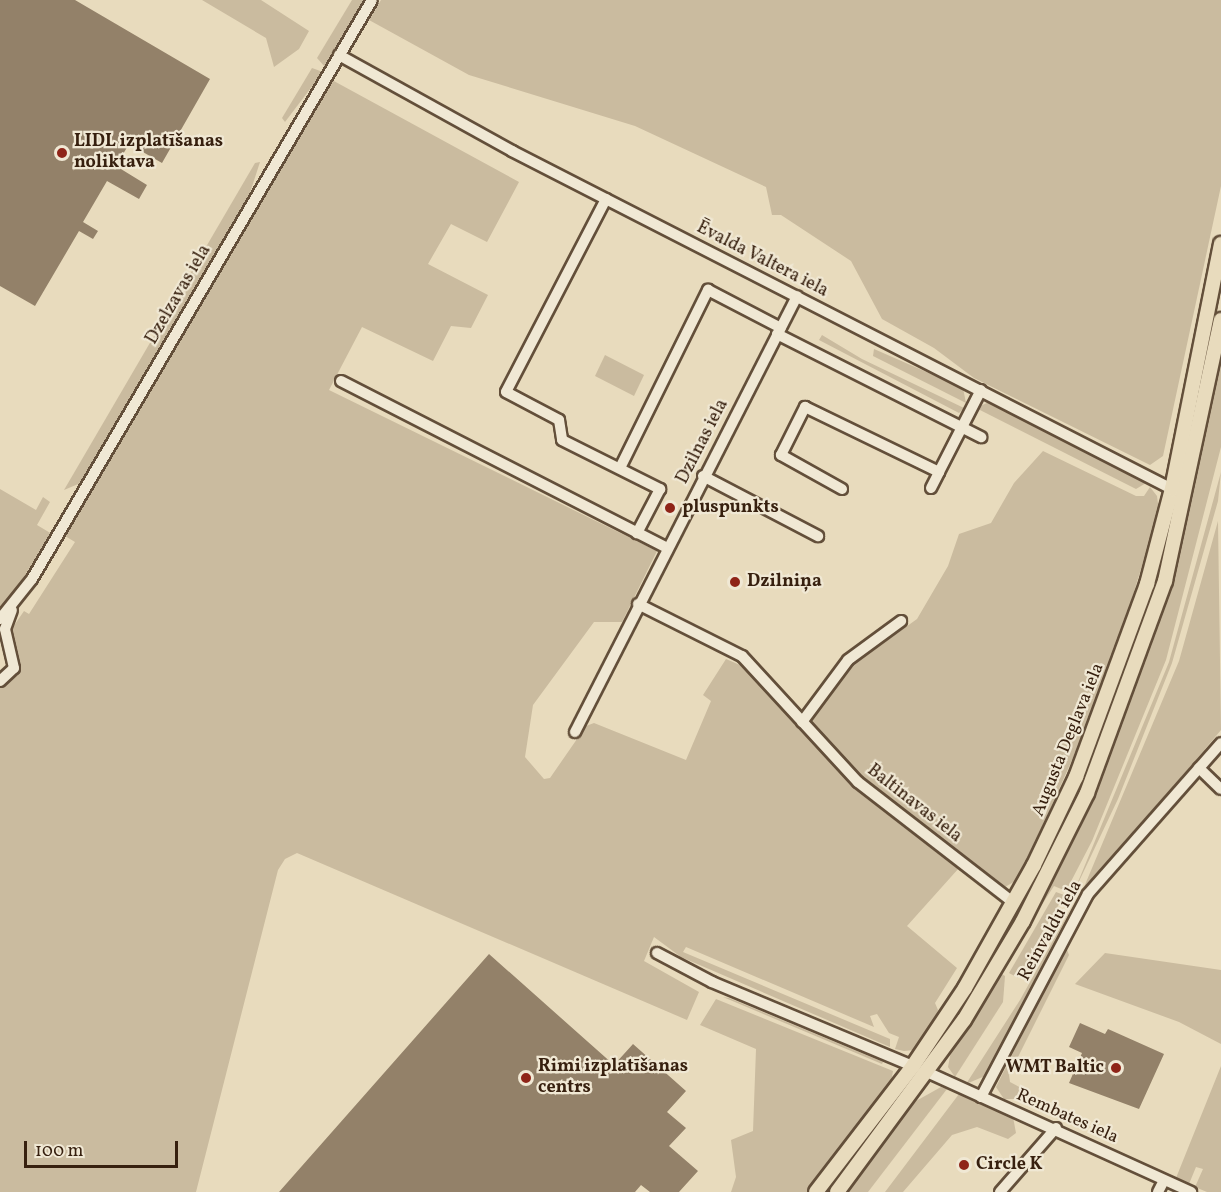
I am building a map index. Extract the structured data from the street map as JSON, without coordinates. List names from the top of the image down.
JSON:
{
  "streets": {
    "main road": ["Augusta Deglava iela"],
    "street": [
      "Ēvalda Valtera iela",
      "Dzelzavas iela",
      "Dzilnas iela",
      "Baltinavas iela",
      "Reinvaldu iela",
      "Rembates iela"
    ]
  },
  "crossings": [
    ["Ēvalda Valtera iela", "Dzelzavas iela"],
    ["Ēvalda Valtera iela", "Dzilnas iela"],
    ["Ēvalda Valtera iela", "Augusta Deglava iela"],
    ["Dzilnas iela", "Baltinavas iela"],
    ["Augusta Deglava iela", "Baltinavas iela"],
    ["Augusta Deglava iela", "Rembates iela"],
    ["Reinvaldu iela", "Rembates iela"]
  ],
  "places": [
    "LIDL izplatīšanas noliktava",
    "pluspunkts",
    "Dzilniņa",
    "WMT Baltic",
    "Rimi izplatīšanas centrs",
    "Circle K"
  ],
  "scale_bar": "100 m"
}
